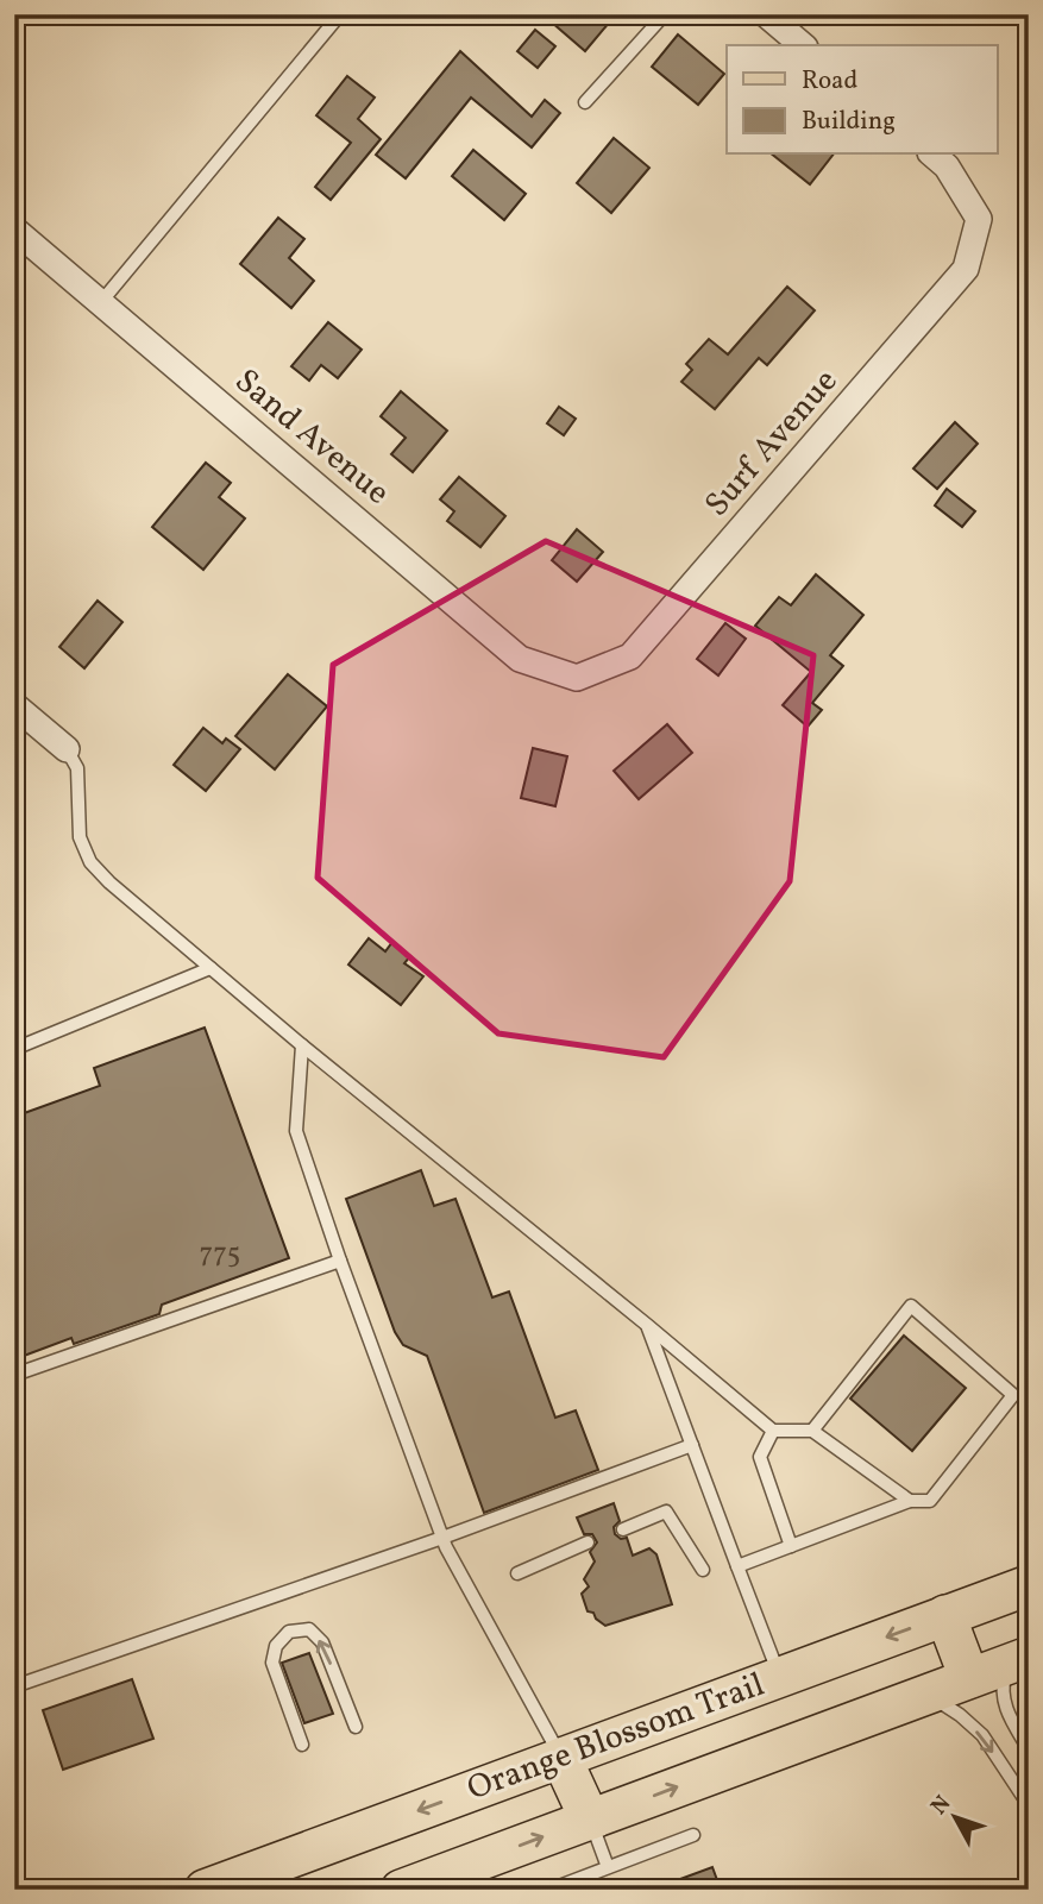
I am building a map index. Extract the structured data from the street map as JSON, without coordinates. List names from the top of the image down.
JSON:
{
  "streets": {
    "main road": ["Orange Blossom Trail"],
    "street": ["Sand Avenue", "Surf Avenue"]
  },
  "crossings": [
    ["Sand Avenue", "Surf Avenue"]
  ],
  "house_numbers": ["775"],
  "legend": ["Road", "Building"],
  "north": "top left"
}
